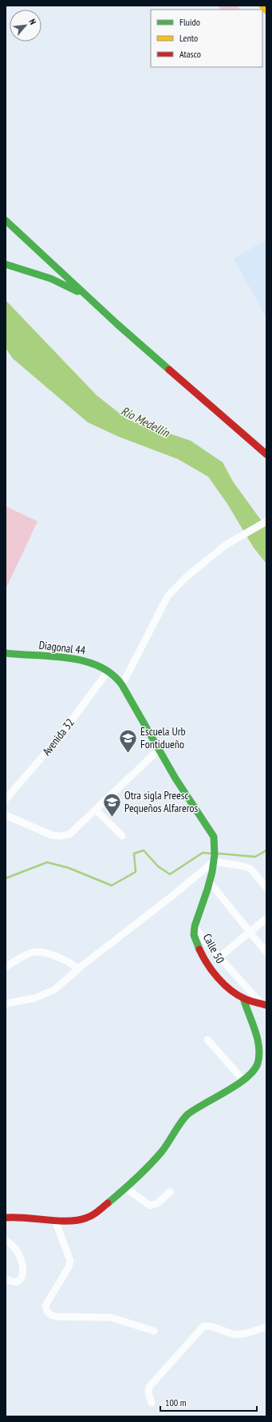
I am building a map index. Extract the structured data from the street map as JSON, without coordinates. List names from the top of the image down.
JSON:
{
  "streets": {
    "main road": ["Diagonal 44", "Calle 50"],
    "street": ["Avenida 32"]
  },
  "crossings": [
    ["Diagonal 44", "Avenida 32"],
    ["Diagonal 44", "Calle 50"]
  ],
  "water": ["Río Medellín"],
  "places": {
    "school or university": ["Escuela Urb Fontidueño", "Otra sigla Preesc Pequeños Alfareros"]
  },
  "legend": ["Fluido", "Lento", "Atasco"],
  "scale_bar": "100 m",
  "north": "top right"
}
